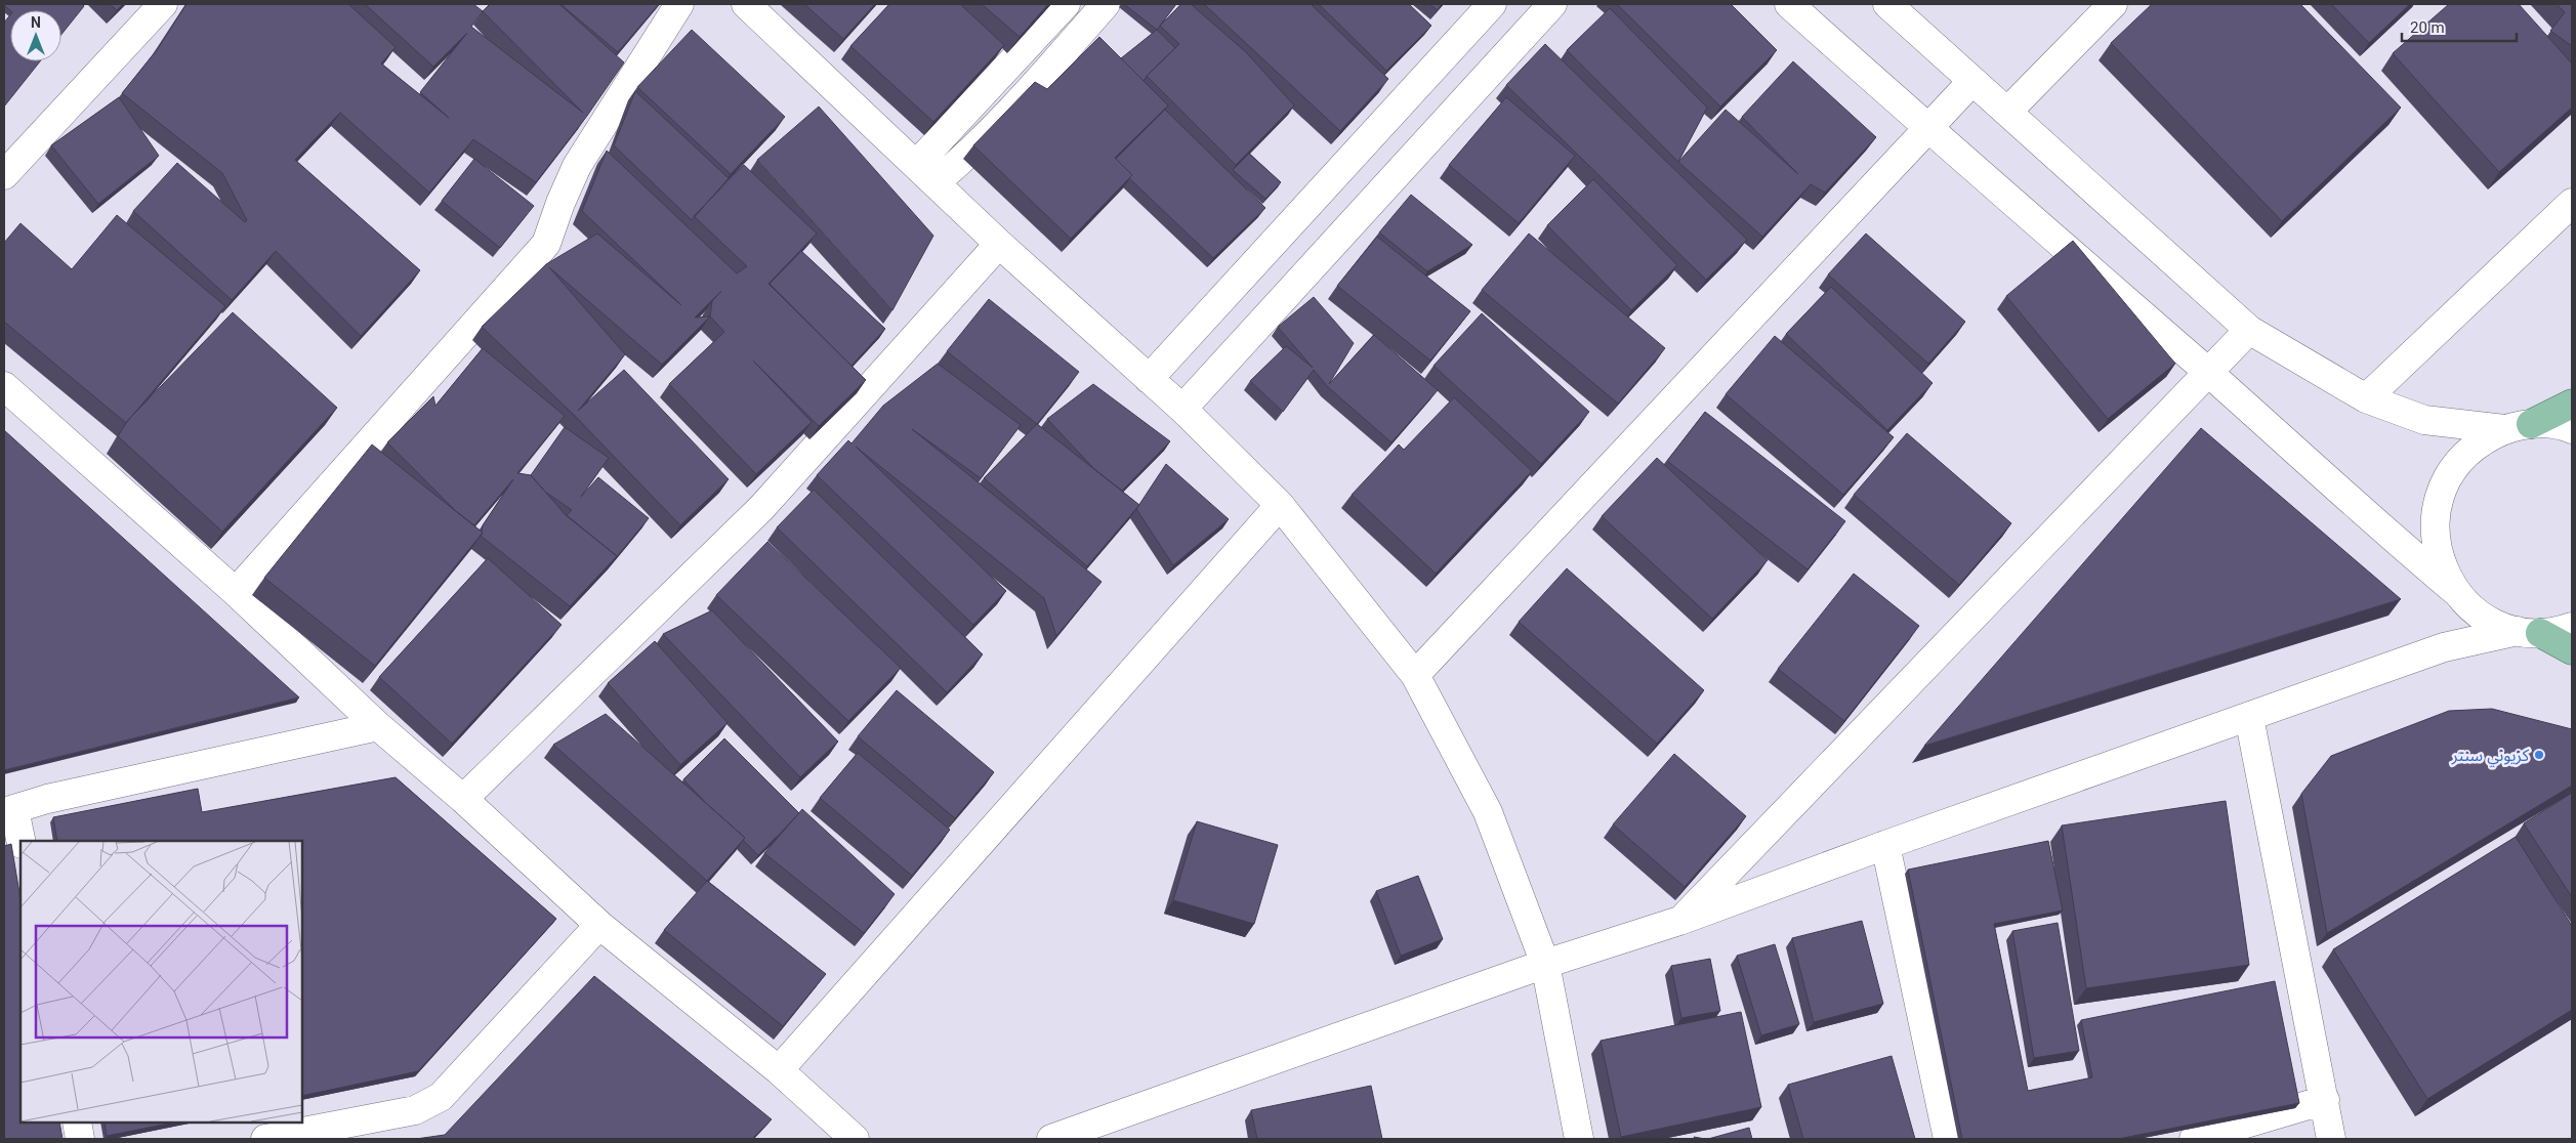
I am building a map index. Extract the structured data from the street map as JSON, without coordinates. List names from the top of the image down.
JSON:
{
  "places": ["كزيوني سنتر"],
  "scale_bar": "20 m",
  "north": "top"
}
